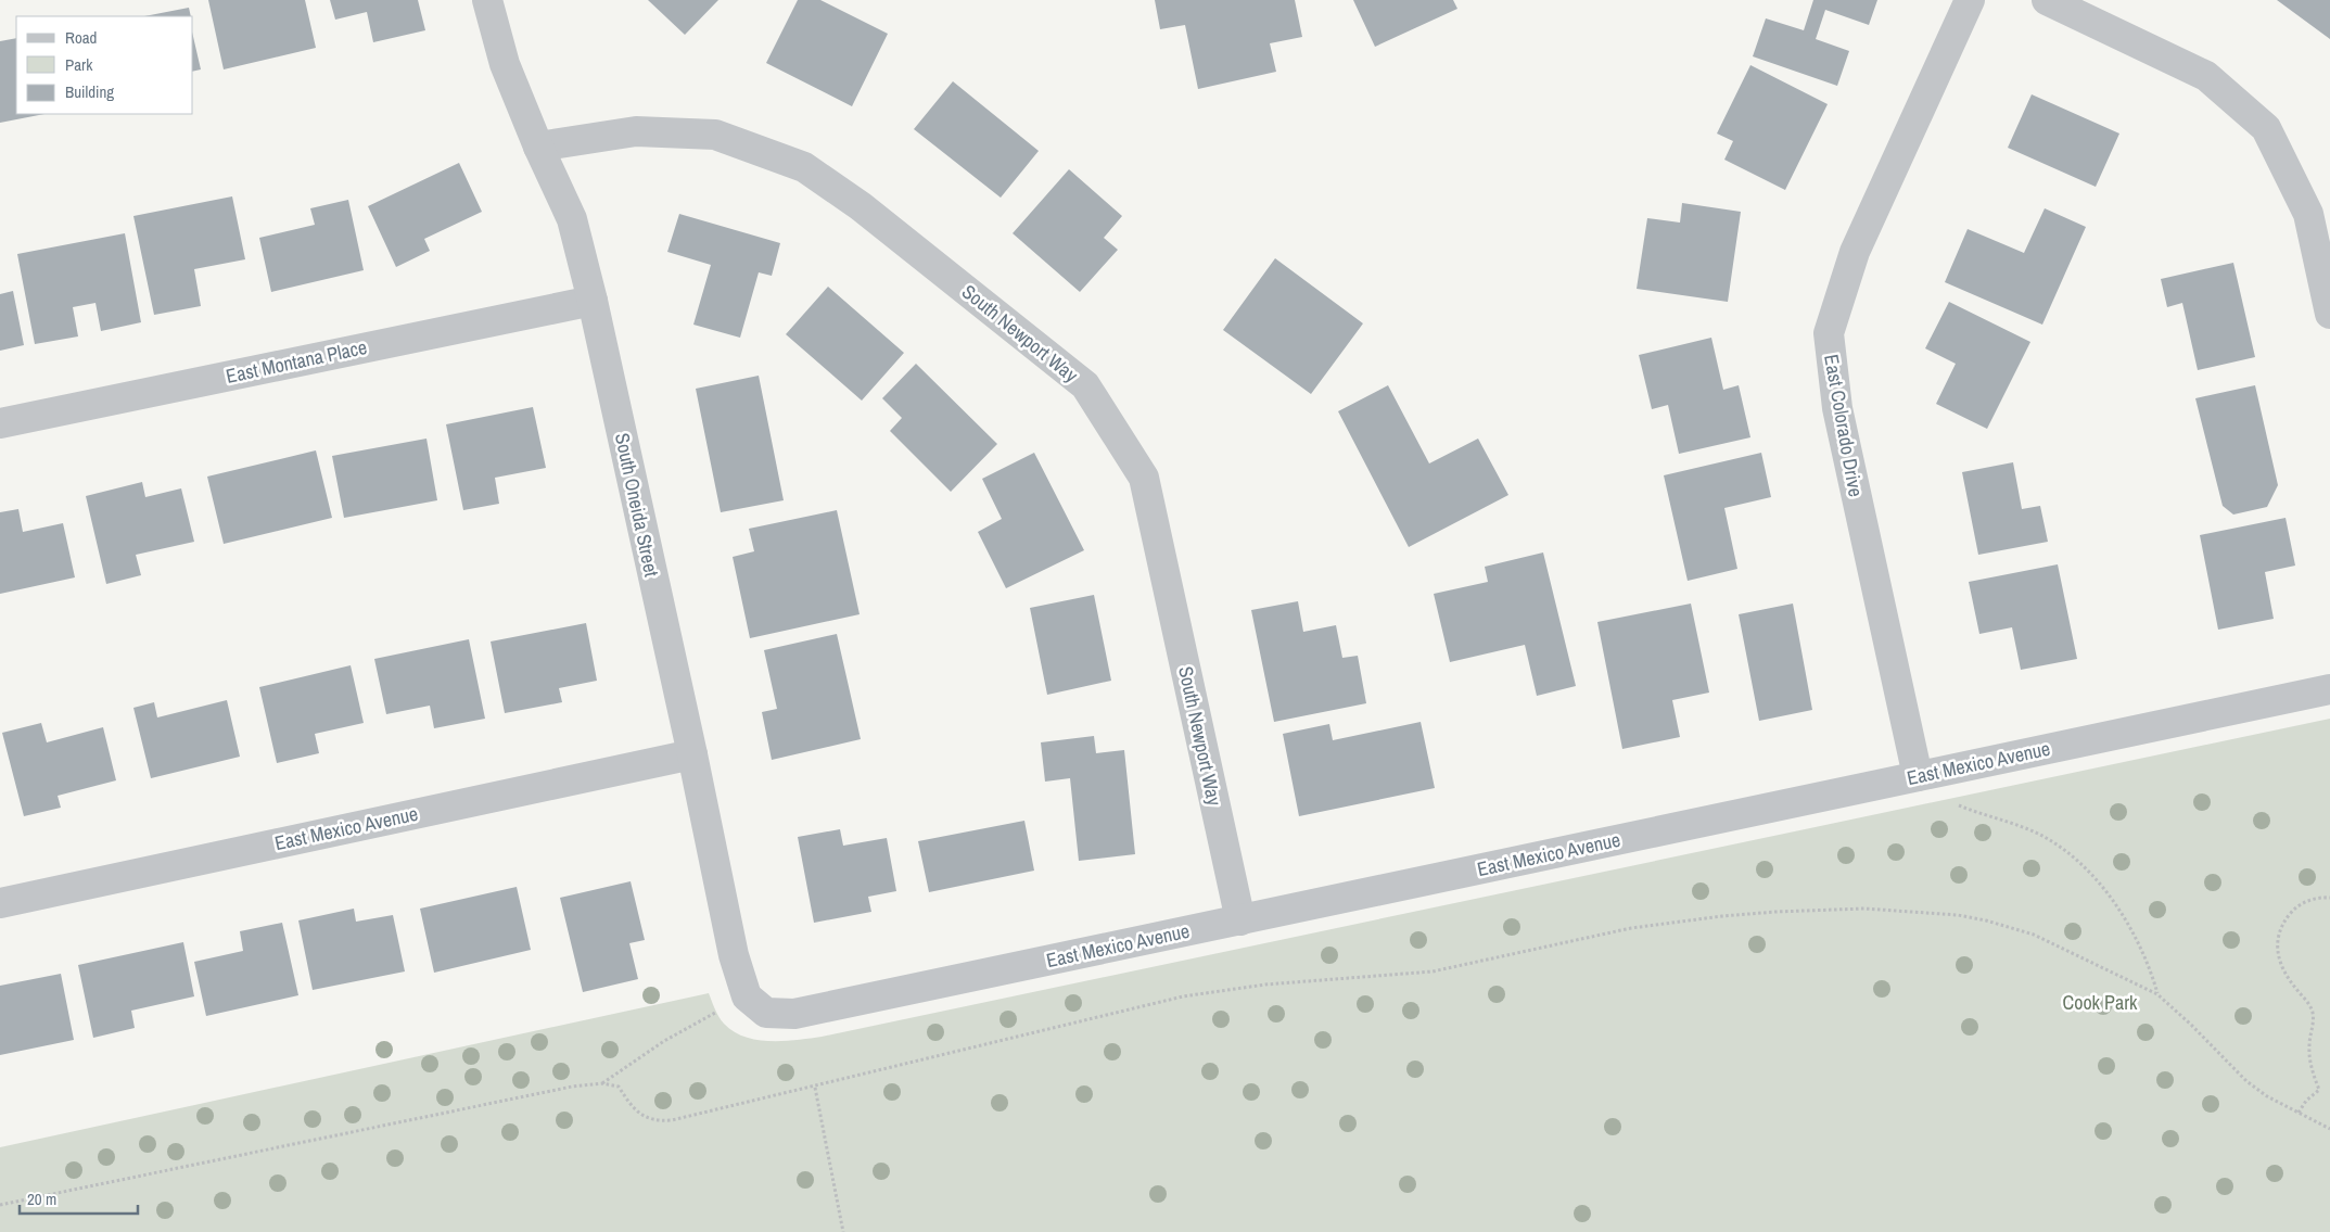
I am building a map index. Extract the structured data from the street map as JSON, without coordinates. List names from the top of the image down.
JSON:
{
  "streets": {
    "street": [
      "South Newport Way",
      "East Montana Place",
      "East Colorado Drive",
      "South Oneida Street",
      "East Mexico Avenue"
    ]
  },
  "crossings": [
    ["South Newport Way", "South Oneida Street"],
    ["South Newport Way", "East Mexico Avenue"],
    ["East Montana Place", "South Oneida Street"],
    ["East Colorado Drive", "East Mexico Avenue"],
    ["South Oneida Street", "East Mexico Avenue"]
  ],
  "parks": ["Cook Park"],
  "legend": ["Road", "Park", "Building"],
  "scale_bar": "20 m"
}
